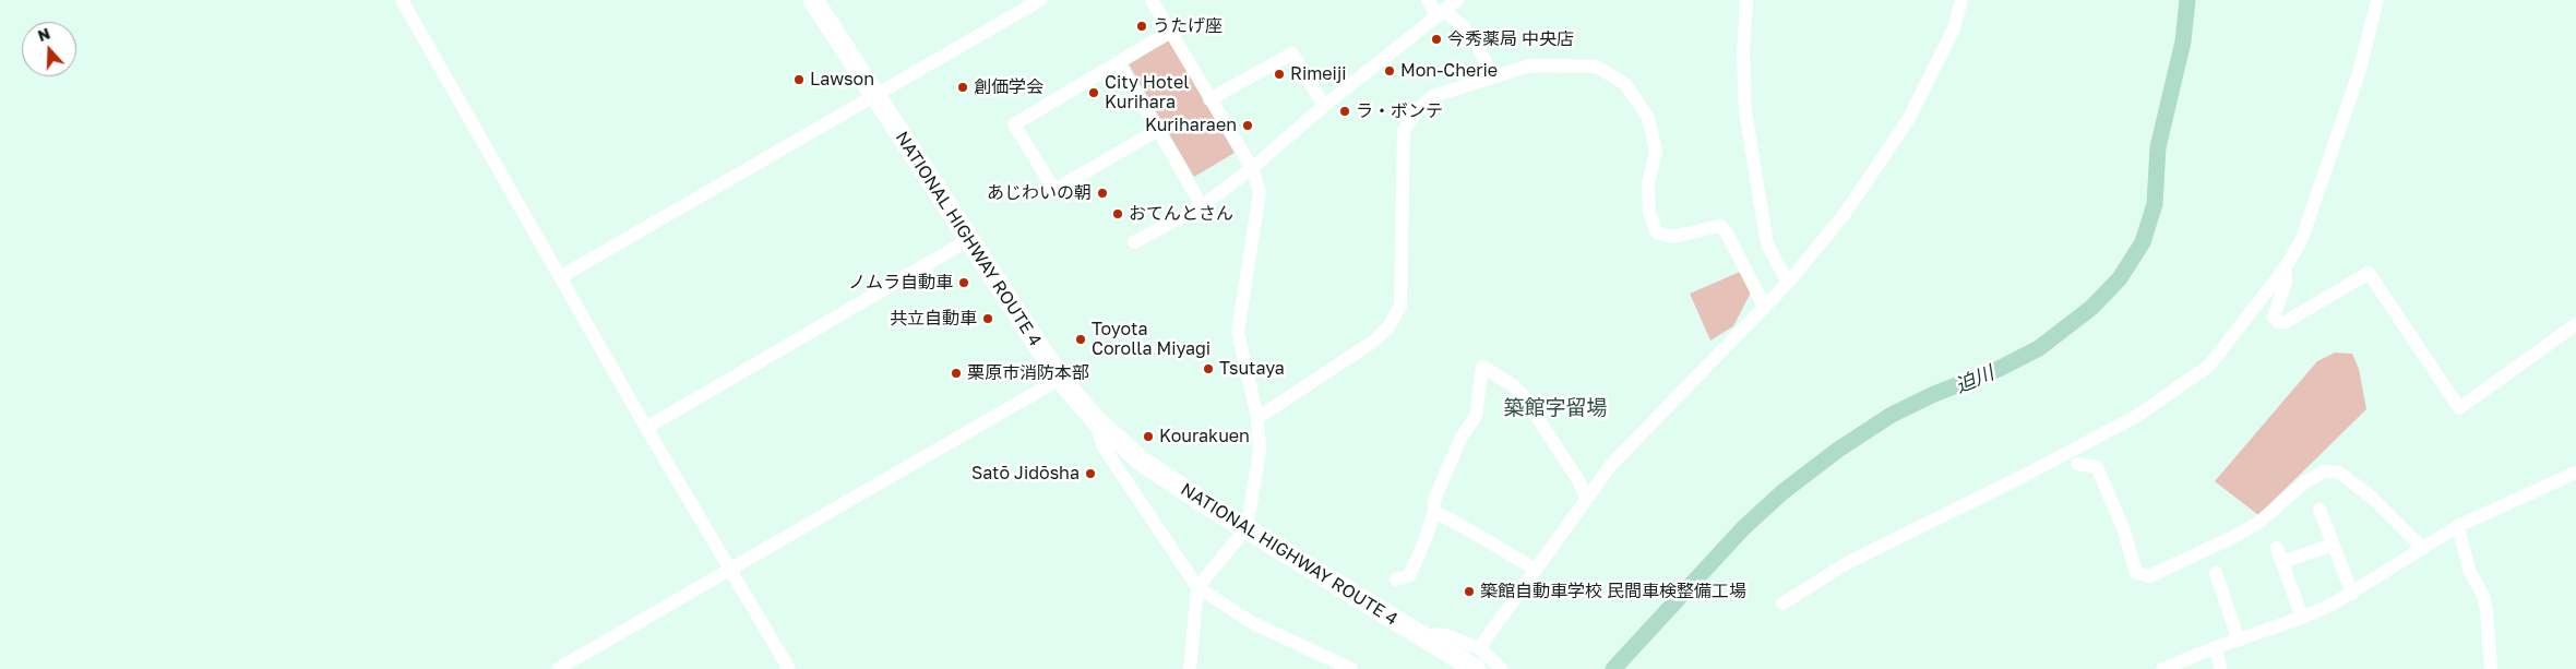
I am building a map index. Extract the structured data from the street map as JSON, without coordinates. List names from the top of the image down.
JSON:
{
  "streets": {
    "highway": ["NATIONAL HIGHWAY ROUTE 4"]
  },
  "districts": ["築館字留場"],
  "water": ["迫川"],
  "places": [
    "うたげ座",
    "今秀薬局 中央店",
    "Mon-Cherie",
    "Rimeiji",
    "Lawson",
    "創価学会",
    "City Hotel Kurihara",
    "ラ・ボンテ",
    "Kuriharaen",
    "あじわいの朝",
    "おてんとさん",
    "ノムラ自動車",
    "共立自動車",
    "Toyota Corolla Miyagi",
    "Tsutaya",
    "栗原市消防本部",
    "Kourakuen",
    "Satō Jidōsha",
    "築館自動車学校 民間車検整備工場"
  ],
  "north": "top"
}
